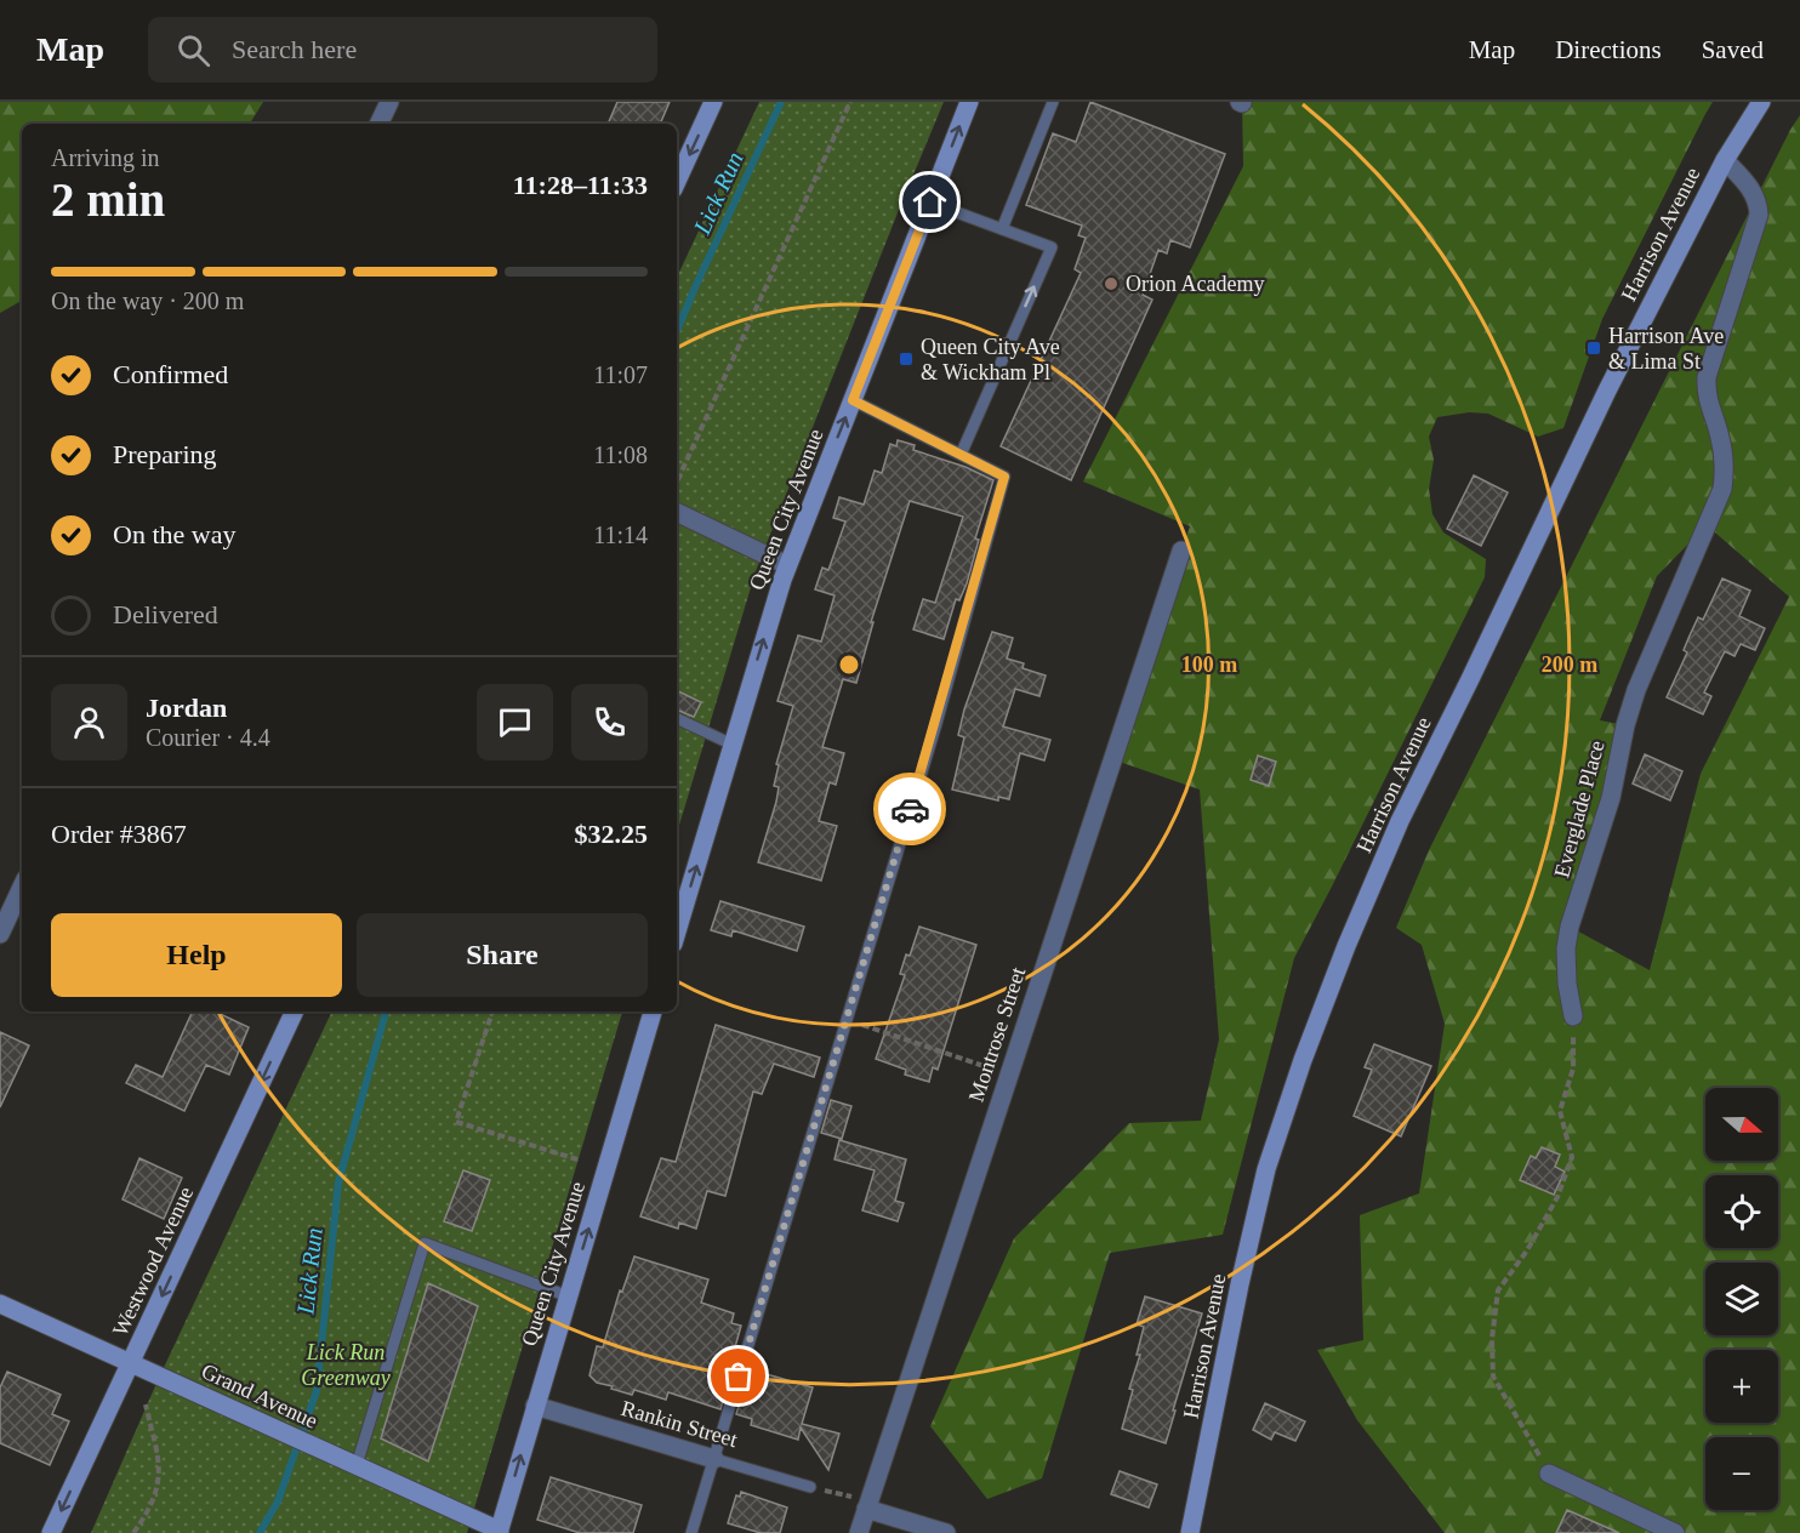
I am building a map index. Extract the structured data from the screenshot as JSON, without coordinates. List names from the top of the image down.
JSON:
{
  "streets": {
    "main road": [
      "Harrison Avenue",
      "Queen City Avenue",
      "Westwood Avenue",
      "Grand Avenue"
    ],
    "street": ["Everglade Place", "Montrose Street", "Rankin Street"]
  },
  "crossings": [
    ["Harrison Avenue", "Everglade Place"],
    ["Queen City Avenue", "Grand Avenue"],
    ["Queen City Avenue", "Rankin Street"],
    ["Westwood Avenue", "Grand Avenue"]
  ],
  "one_way": ["Queen City Avenue", "Westwood Avenue"],
  "water": ["Lick Run"],
  "parks": ["Lick Run Greenway"],
  "places": {
    "other": ["Orion Academy"],
    "transit": ["Harrison Ave & Lima St", "Queen City Ave & Wickham Pl"]
  },
  "north": "right",
  "page": {
    "header": "Map",
    "search": "Search here",
    "nav": ["Map", "Directions", "Saved"],
    "heading": ["2 min", "Arriving in", "11:28–11:33"],
    "panel": [
      "Jordan",
      "Courier · 4.4",
      "Order #3867",
      "$32.25"
    ],
    "bar": "On the way · 200 m",
    "list": [
      ["Confirmed", "11:07"],
      ["Preparing", "11:08"],
      ["On the way", "11:14"],
      "Delivered"
    ],
    "buttons": ["Help", "Share"],
    "map_buttons": ["+", "−"]
  },
  "rings": ["100 m", "200 m"]
}
